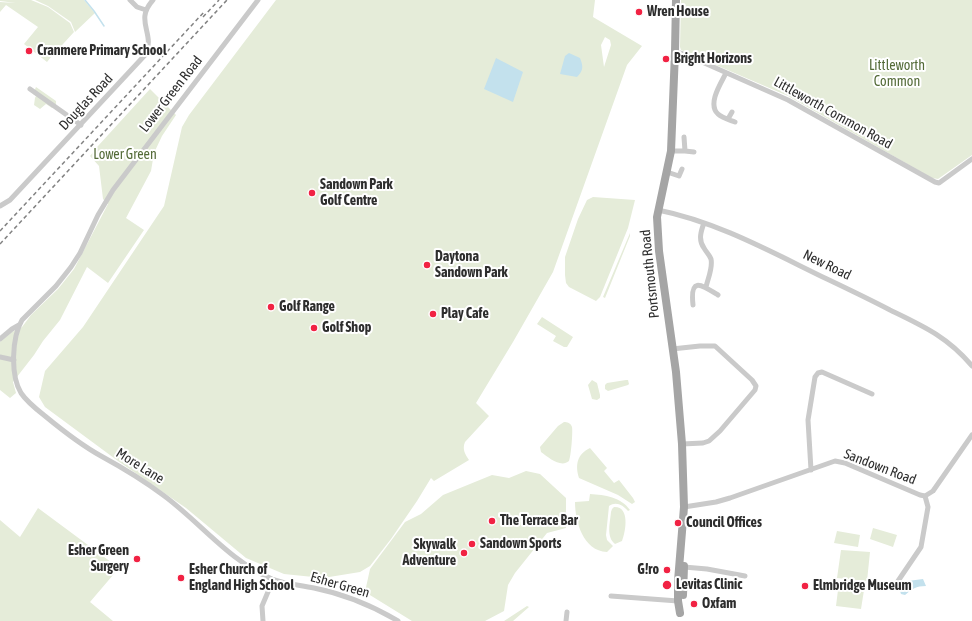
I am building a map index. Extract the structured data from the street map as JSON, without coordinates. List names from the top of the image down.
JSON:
{
  "streets": {
    "main road": ["Portsmouth Road"],
    "street": [
      "Lower Green Road",
      "Douglas Road",
      "Littleworth Common Road",
      "New Road",
      "More Lane",
      "Sandown Road",
      "Esher Green"
    ]
  },
  "crossings": [
    ["Lower Green Road", "More Lane"],
    ["Littleworth Common Road", "Portsmouth Road"],
    ["New Road", "Portsmouth Road"],
    ["Portsmouth Road", "Sandown Road"],
    ["More Lane", "Esher Green"]
  ],
  "parks": ["Littleworth Common", "Lower Green"],
  "places": [
    "Wren House",
    "Cranmere Primary School",
    "Bright Horizons",
    "Sandown Park Golf Centre",
    "Daytona Sandown Park",
    "Golf Range",
    "Play Cafe",
    "Golf Shop",
    "The Terrace Bar",
    "Council Offices",
    "Sandown Sports",
    "Skywalk Adventure",
    "Esher Green Surgery",
    "G!ro",
    "Esher Church of England High School",
    "Levitas Clinic",
    "Elmbridge Museum",
    "Oxfam"
  ]
}
